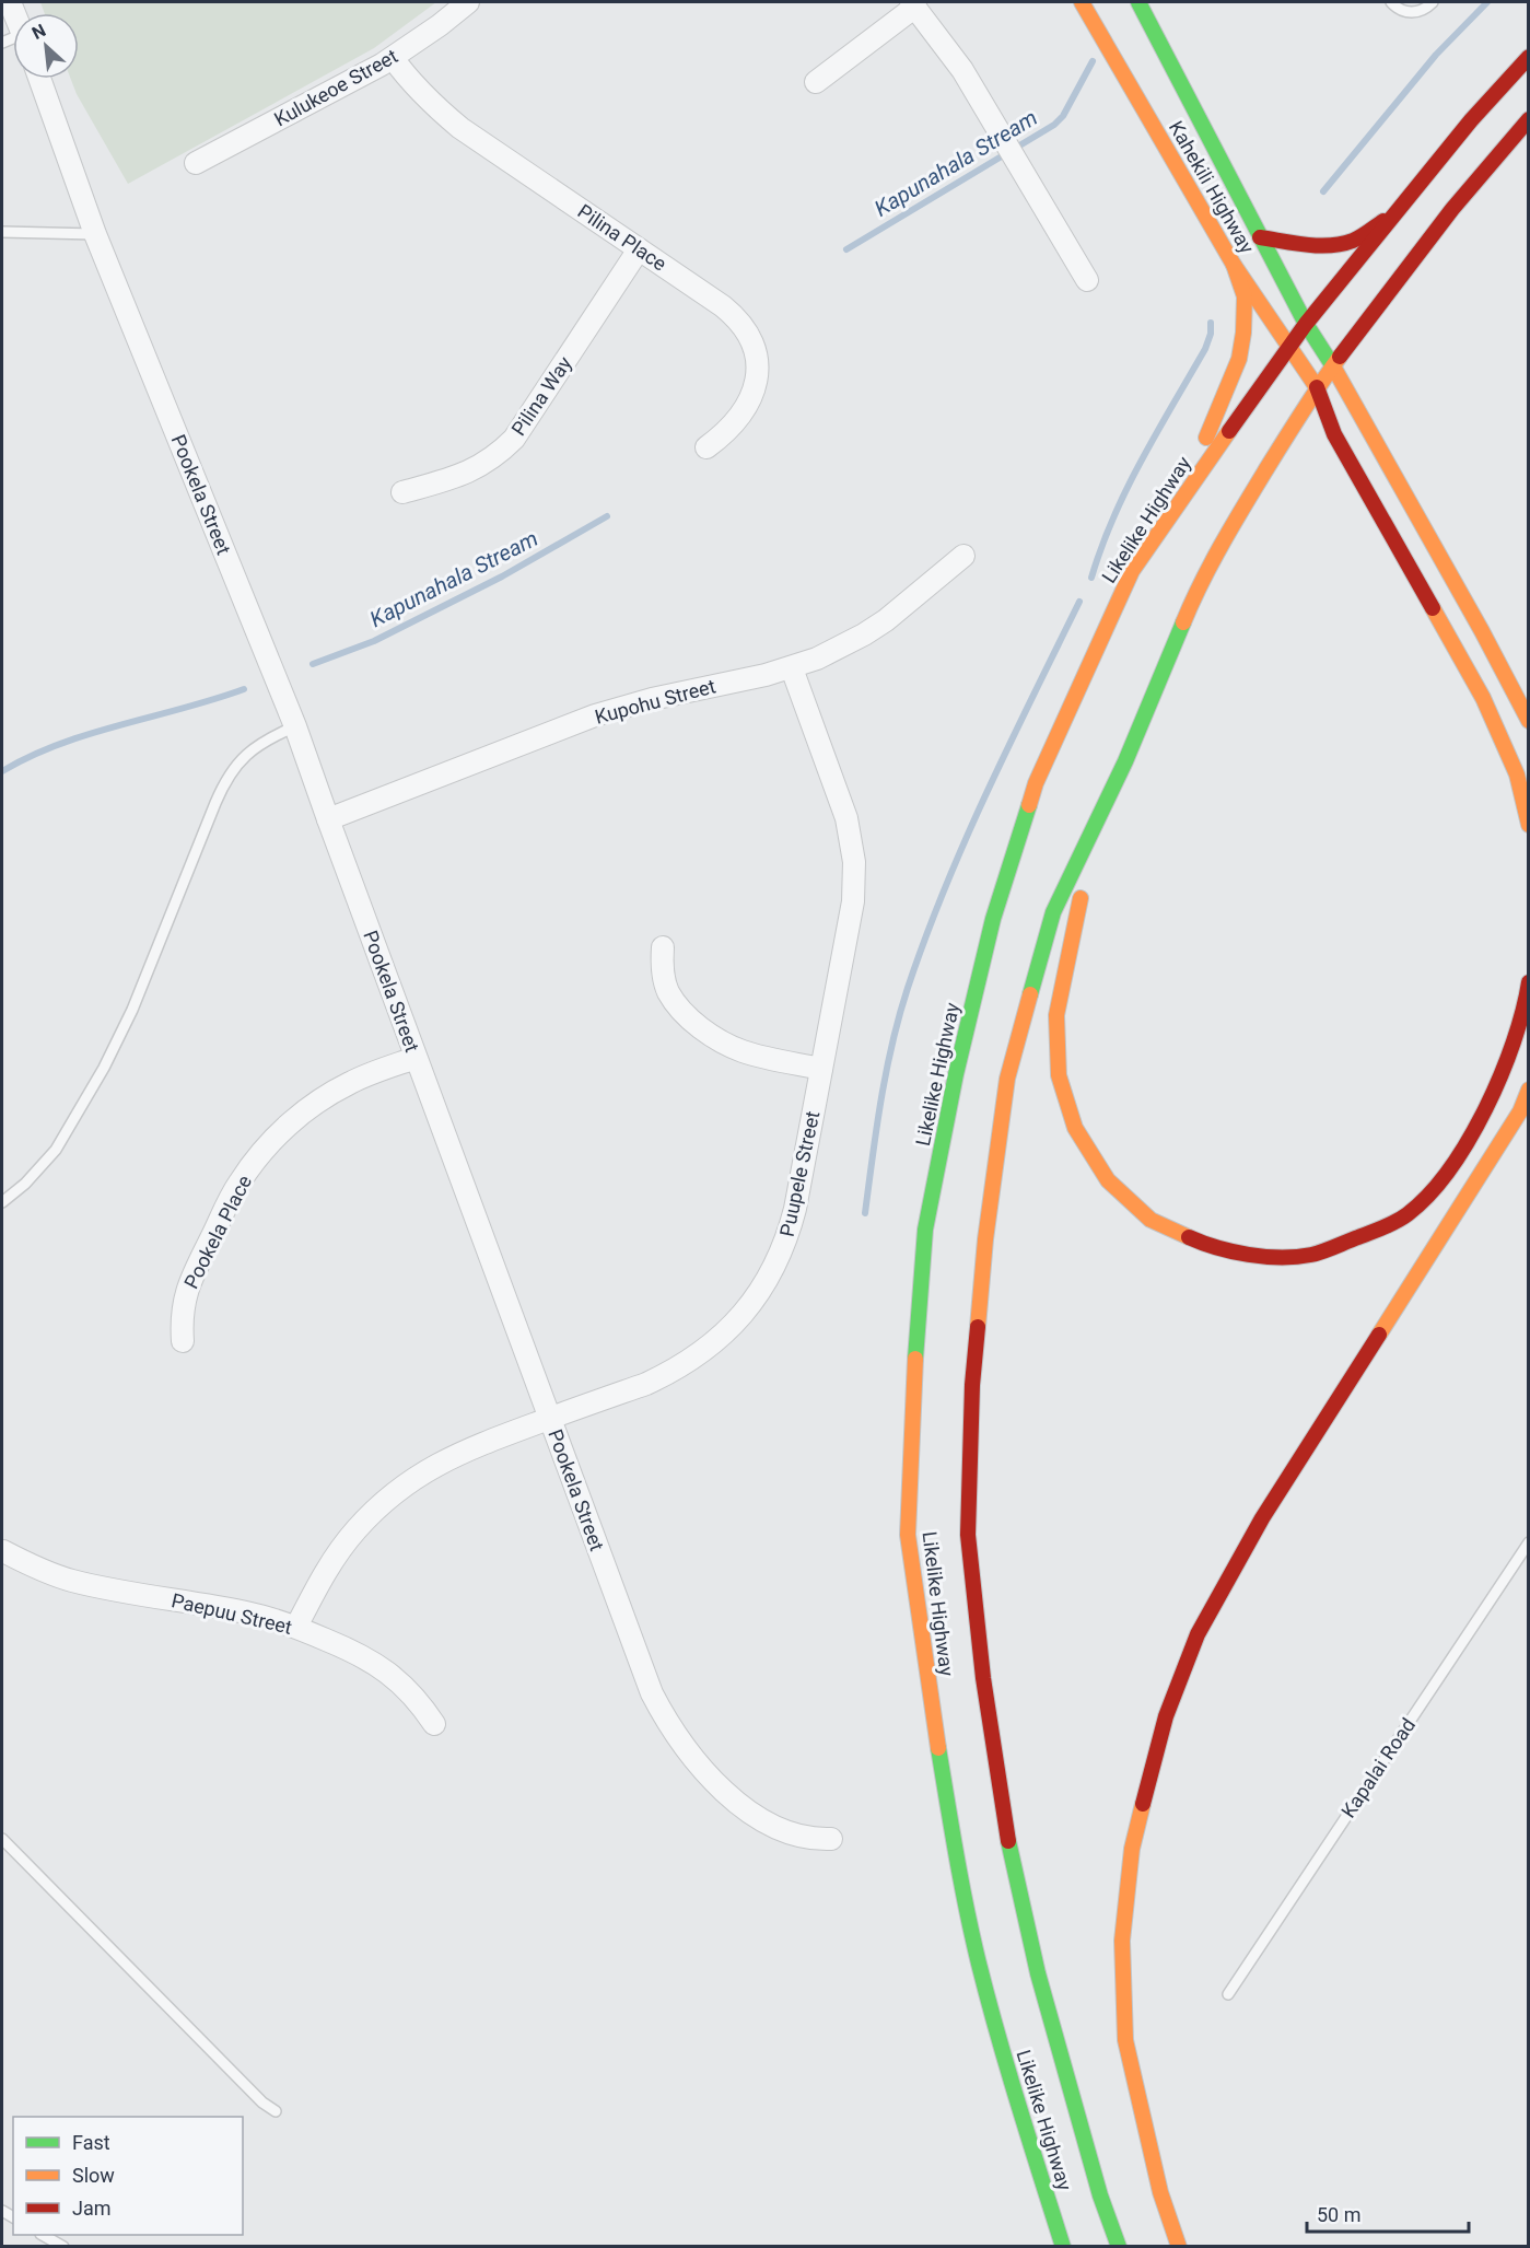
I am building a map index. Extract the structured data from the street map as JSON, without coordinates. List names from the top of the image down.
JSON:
{
  "streets": {
    "main road": ["Kahekili Highway", "Likelike Highway"],
    "street": [
      "Kulukeoe Street",
      "Pilina Place",
      "Pilina Way",
      "Pookela Street",
      "Kupohu Street",
      "Puupele Street",
      "Pookela Place",
      "Paepuu Street"
    ],
    "lane": ["Kapalai Road"]
  },
  "crossings": [
    ["Kulukeoe Street", "Pilina Place"],
    ["Kahekili Highway", "Likelike Highway"],
    ["Pilina Place", "Pilina Way"],
    ["Pookela Street", "Kupohu Street"],
    ["Pookela Street", "Puupele Street"],
    ["Pookela Street", "Pookela Place"],
    ["Kupohu Street", "Puupele Street"],
    ["Puupele Street", "Paepuu Street"]
  ],
  "water": ["Kapunahala Stream"],
  "legend": ["Fast", "Slow", "Jam"],
  "scale_bar": "50 m",
  "north": "top left"
}
